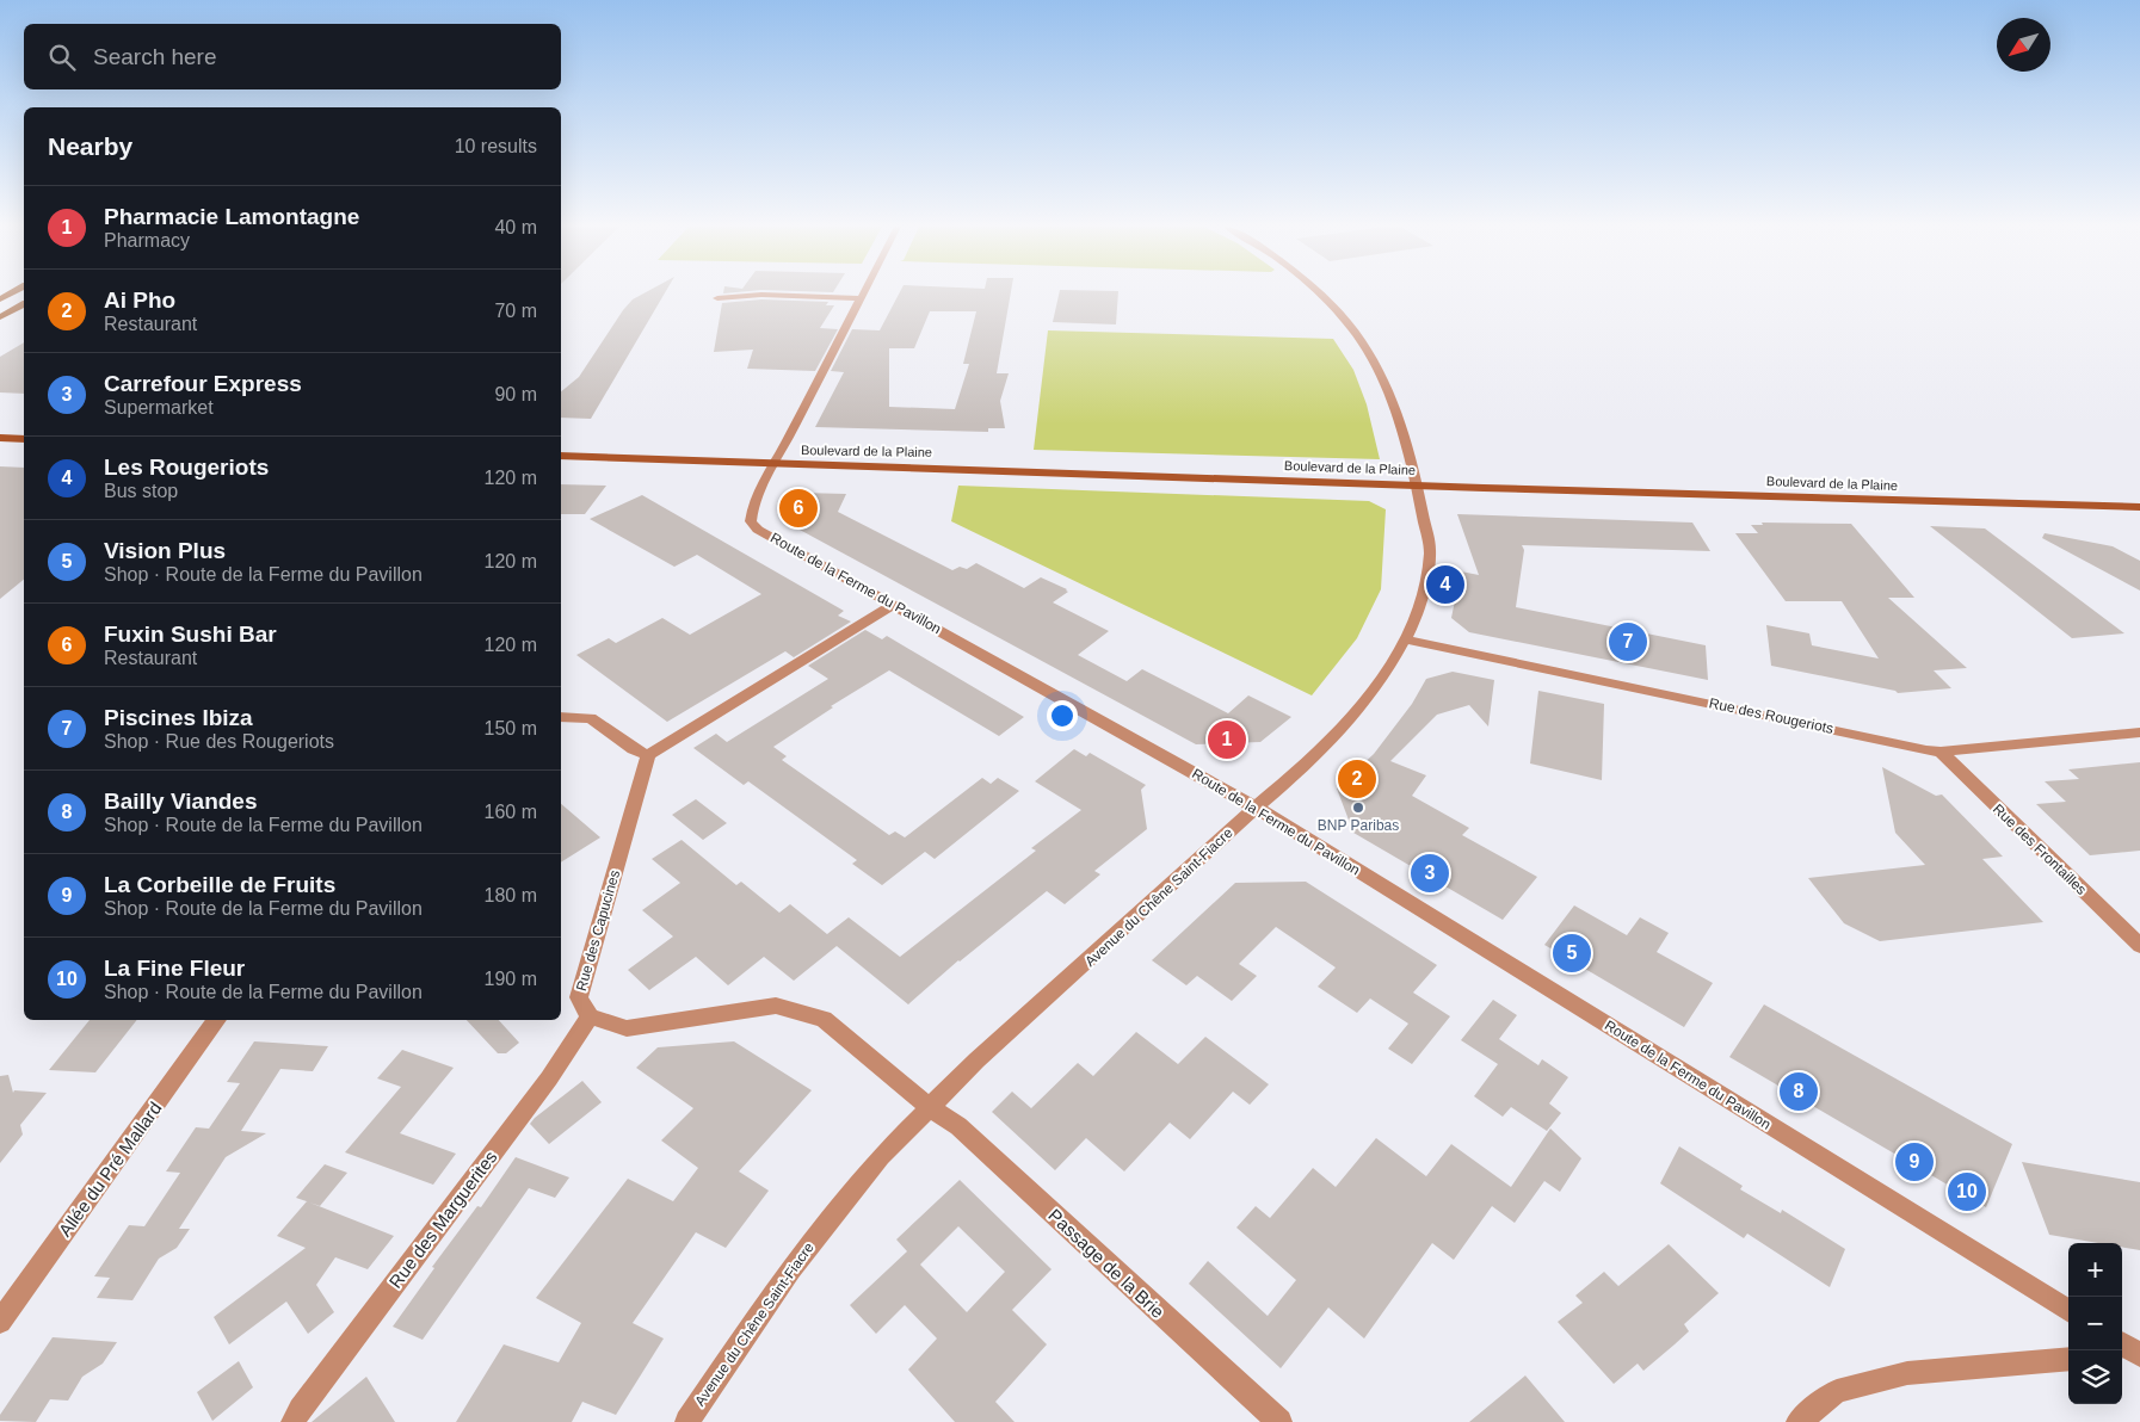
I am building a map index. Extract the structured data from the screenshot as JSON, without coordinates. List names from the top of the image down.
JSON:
{
  "streets": {
    "main road": ["Boulevard de la Plaine"],
    "street": [
      "Route de la Ferme du Pavillon",
      "Rue des Rougeriots",
      "Rue des Frontailles",
      "Avenue du Chêne Saint-Fiacre",
      "Rue des Capucines",
      "Allée du Pré Mallard",
      "Rue des Marguerites",
      "Passage de la Brie"
    ]
  },
  "crossings": [
    ["Boulevard de la Plaine", "Route de la Ferme du Pavillon"],
    ["Boulevard de la Plaine", "Avenue du Chêne Saint-Fiacre"],
    ["Route de la Ferme du Pavillon", "Avenue du Chêne Saint-Fiacre"],
    ["Rue des Rougeriots", "Rue des Frontailles"],
    ["Rue des Rougeriots", "Avenue du Chêne Saint-Fiacre"],
    ["Avenue du Chêne Saint-Fiacre", "Passage de la Brie"],
    ["Rue des Capucines", "Rue des Marguerites"]
  ],
  "places": ["BNP Paribas"],
  "north": "bottom left",
  "page": {
    "search": "Search here",
    "heading": ["Nearby", "10 results"],
    "list": [
      {
        "mark": "1",
        "name": "Pharmacie Lamontagne",
        "note": "Pharmacy",
        "value": "40 m"
      },
      {
        "mark": "2",
        "name": "Ai Pho",
        "note": "Restaurant",
        "value": "70 m"
      },
      {
        "mark": "3",
        "name": "Carrefour Express",
        "note": "Supermarket",
        "value": "90 m"
      },
      {
        "mark": "4",
        "name": "Les Rougeriots",
        "note": "Bus stop",
        "value": "120 m"
      },
      {
        "mark": "5",
        "name": "Vision Plus",
        "note": "Shop · Route de la Ferme du Pavillon",
        "value": "120 m"
      },
      {
        "mark": "6",
        "name": "Fuxin Sushi Bar",
        "note": "Restaurant",
        "value": "120 m"
      },
      {
        "mark": "7",
        "name": "Piscines Ibiza",
        "note": "Shop · Rue des Rougeriots",
        "value": "150 m"
      },
      {
        "mark": "8",
        "name": "Bailly Viandes",
        "note": "Shop · Route de la Ferme du Pavillon",
        "value": "160 m"
      },
      {
        "mark": "9",
        "name": "La Corbeille de Fruits",
        "note": "Shop · Route de la Ferme du Pavillon",
        "value": "180 m"
      },
      {
        "mark": "10",
        "name": "La Fine Fleur",
        "note": "Shop · Route de la Ferme du Pavillon",
        "value": "190 m"
      }
    ],
    "pins": [
      "6",
      "4",
      "7",
      "1",
      "2",
      "3",
      "5",
      "8",
      "9",
      "10"
    ],
    "map_buttons": ["+", "−"]
  }
}
